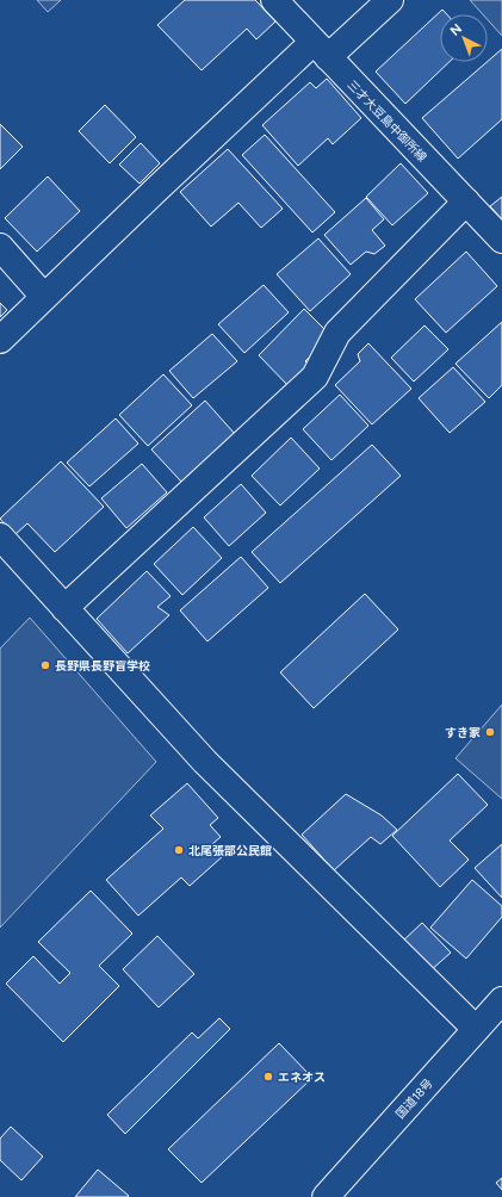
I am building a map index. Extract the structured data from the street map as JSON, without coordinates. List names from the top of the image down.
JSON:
{
  "streets": {
    "main road": ["三才大豆島中御所線", "国道18号"]
  },
  "places": [
    "長野県長野盲学校",
    "すき家",
    "北尾張部公民館",
    "エネオス"
  ],
  "north": "top left"
}
